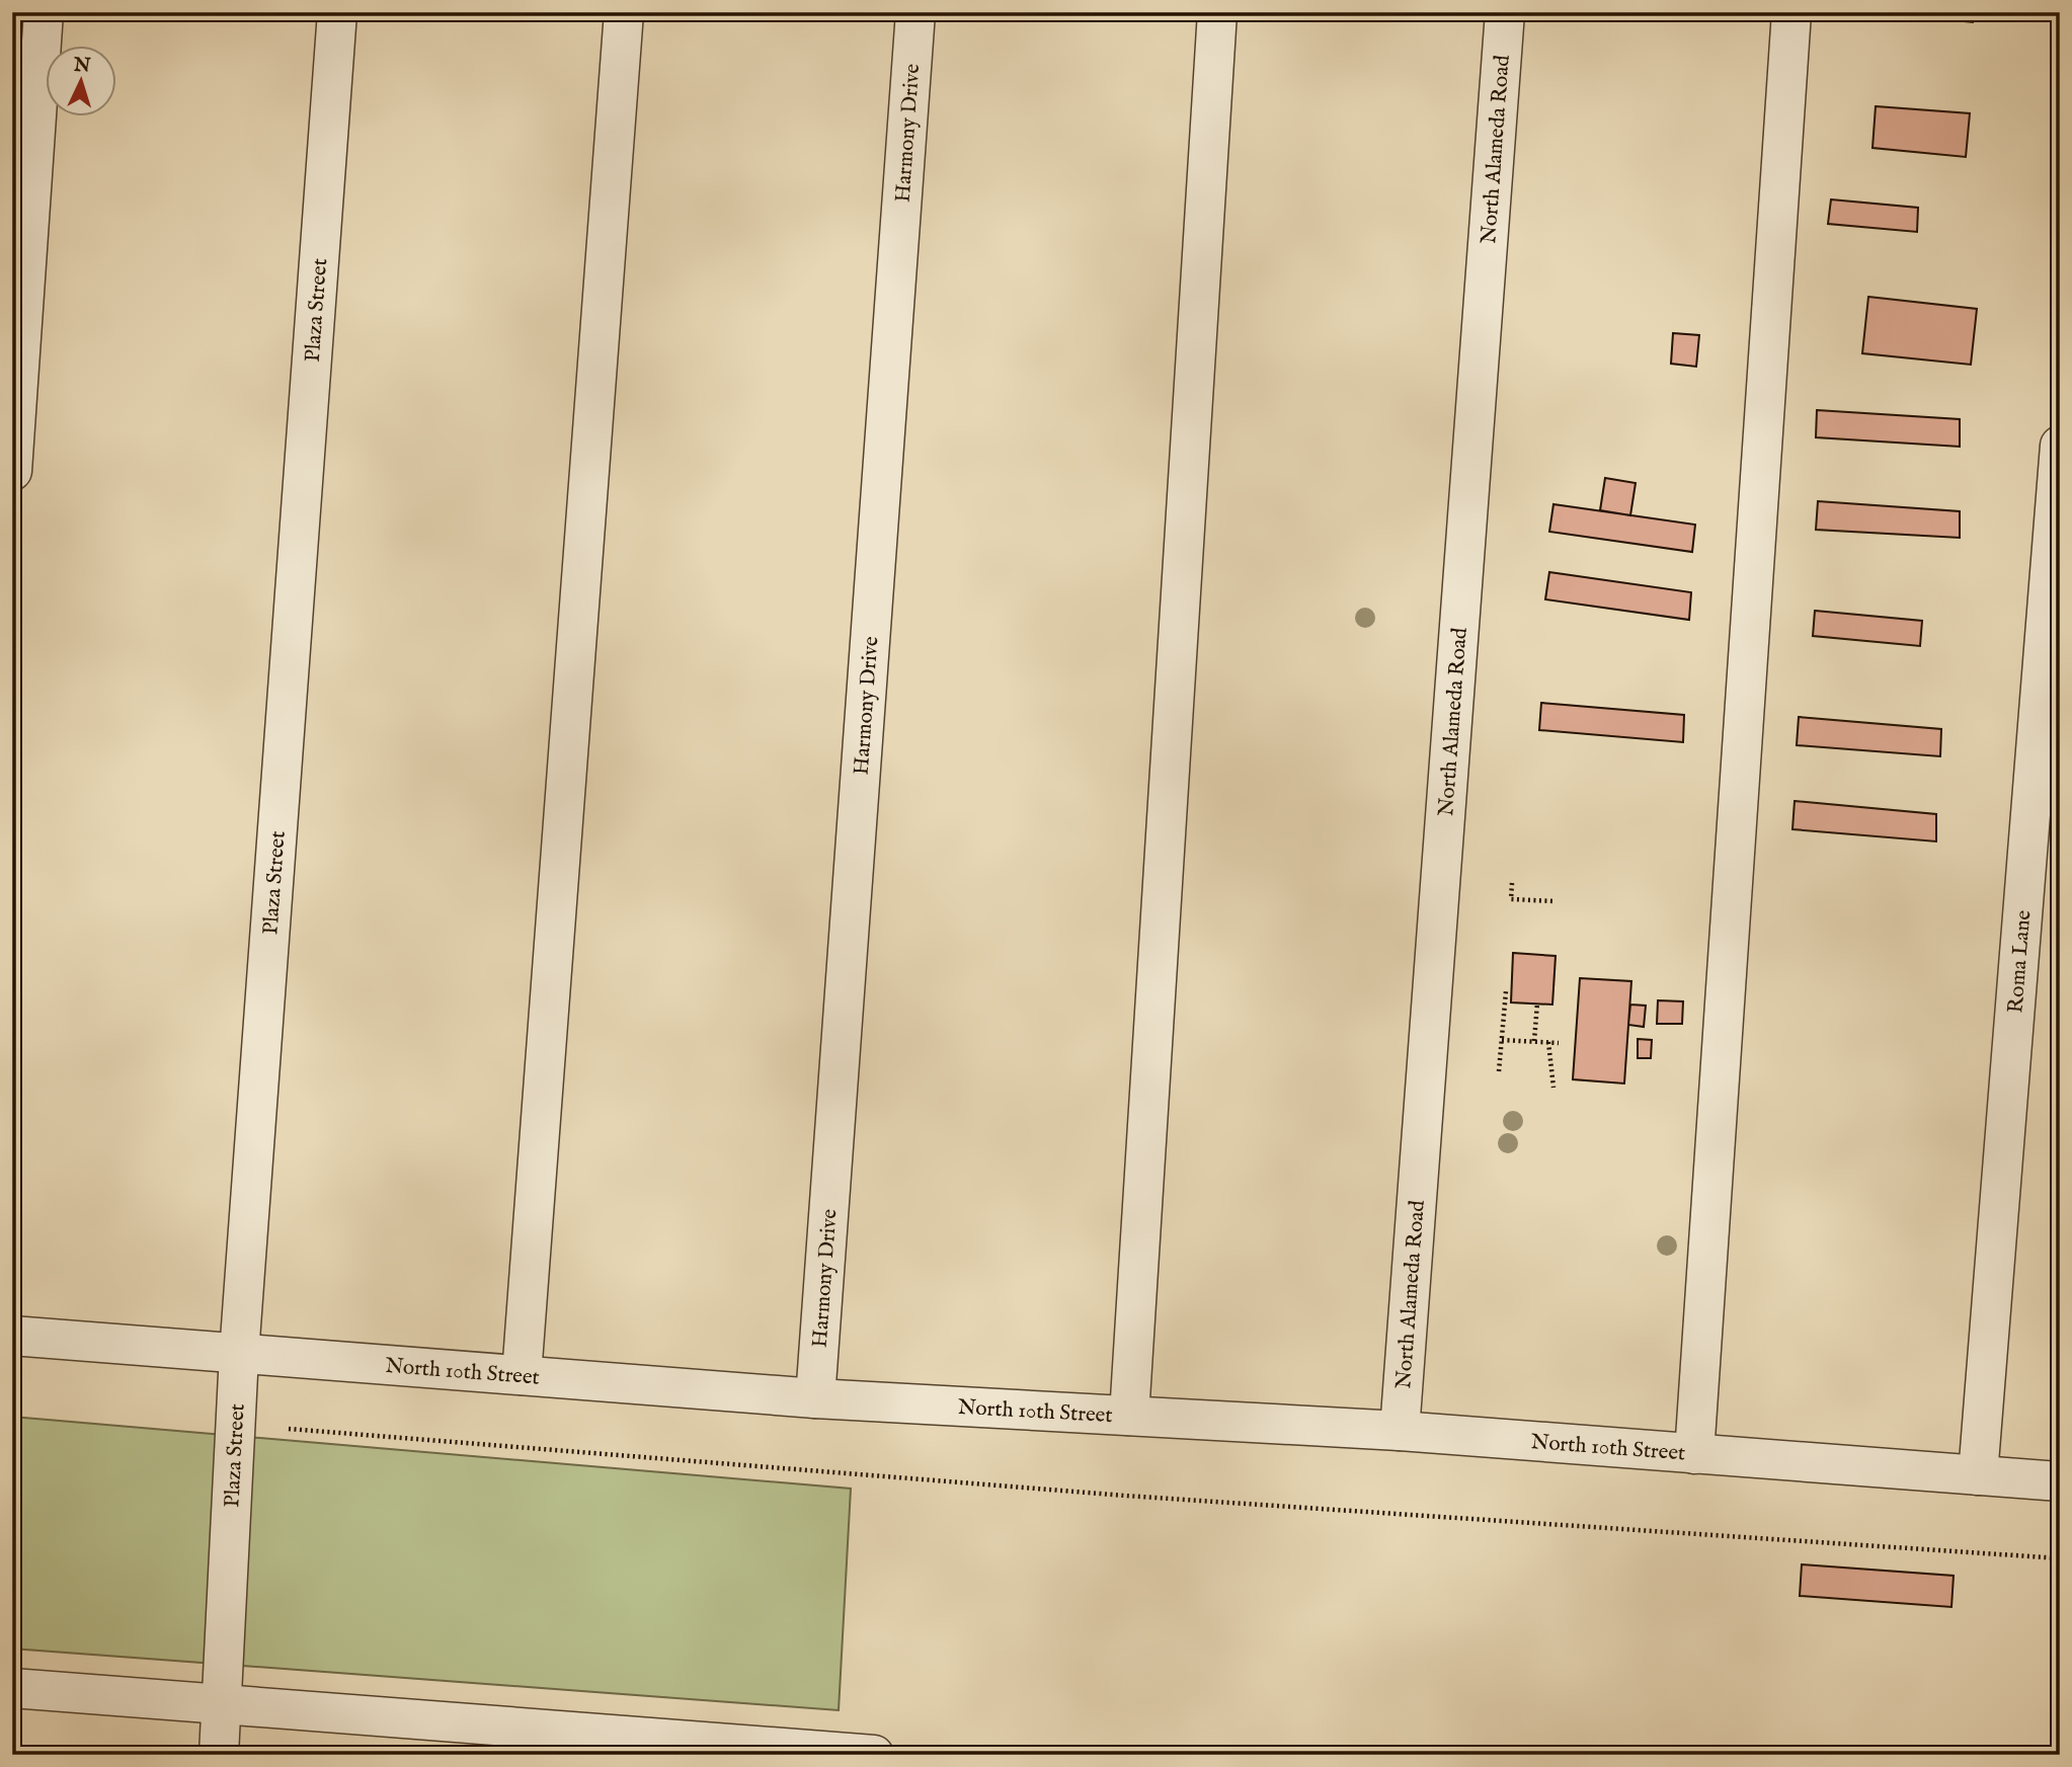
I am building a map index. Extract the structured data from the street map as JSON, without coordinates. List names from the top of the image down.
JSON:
{
  "streets": {
    "street": [
      "Harmony Drive",
      "North Alameda Road",
      "Plaza Street",
      "Roma Lane",
      "North 10th Street"
    ]
  },
  "crossings": [
    ["Harmony Drive", "North 10th Street"],
    ["North Alameda Road", "North 10th Street"],
    ["Plaza Street", "North 10th Street"],
    ["Roma Lane", "North 10th Street"]
  ],
  "north": "top"
}
